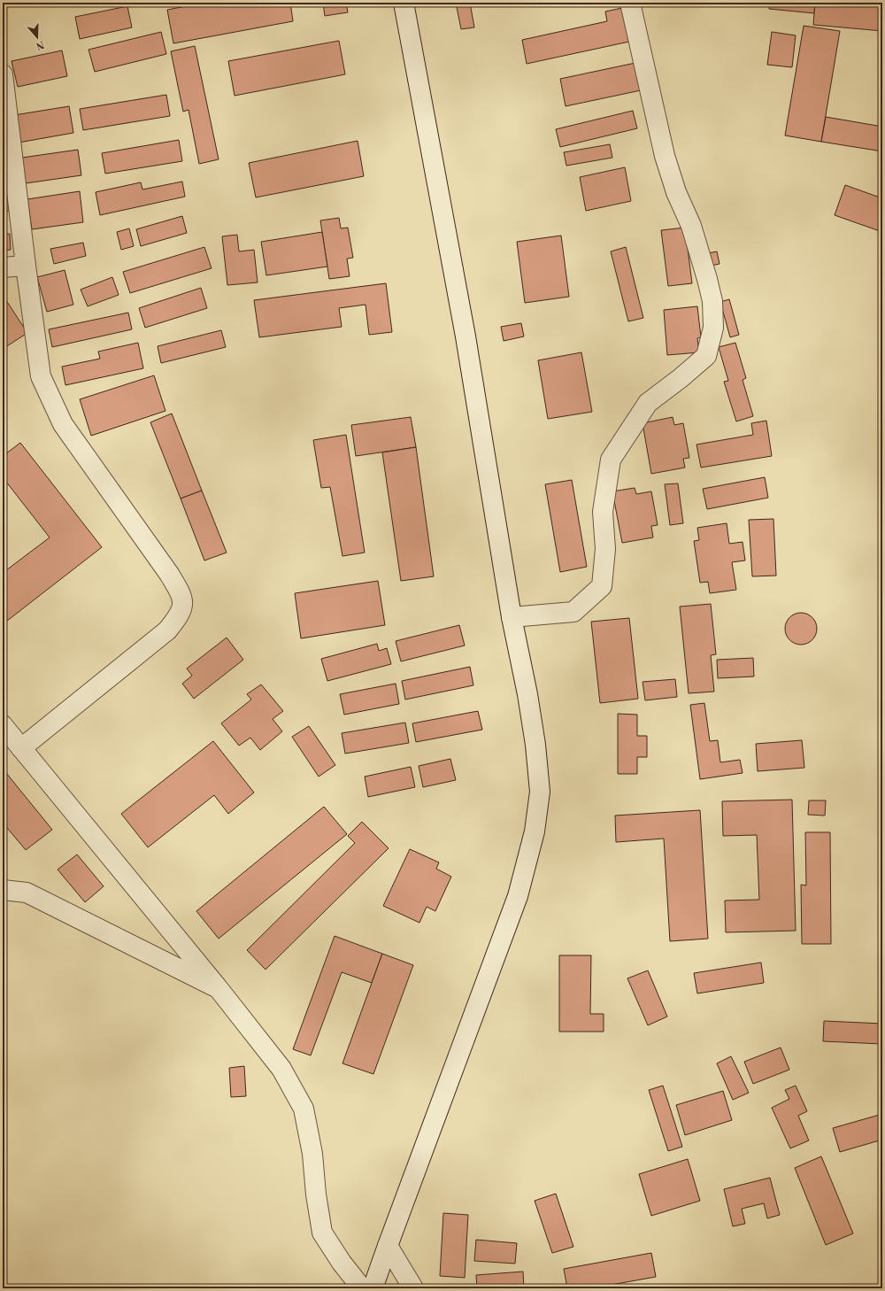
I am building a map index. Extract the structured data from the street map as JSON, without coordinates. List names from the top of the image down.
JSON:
{
  "north": "bottom"
}
